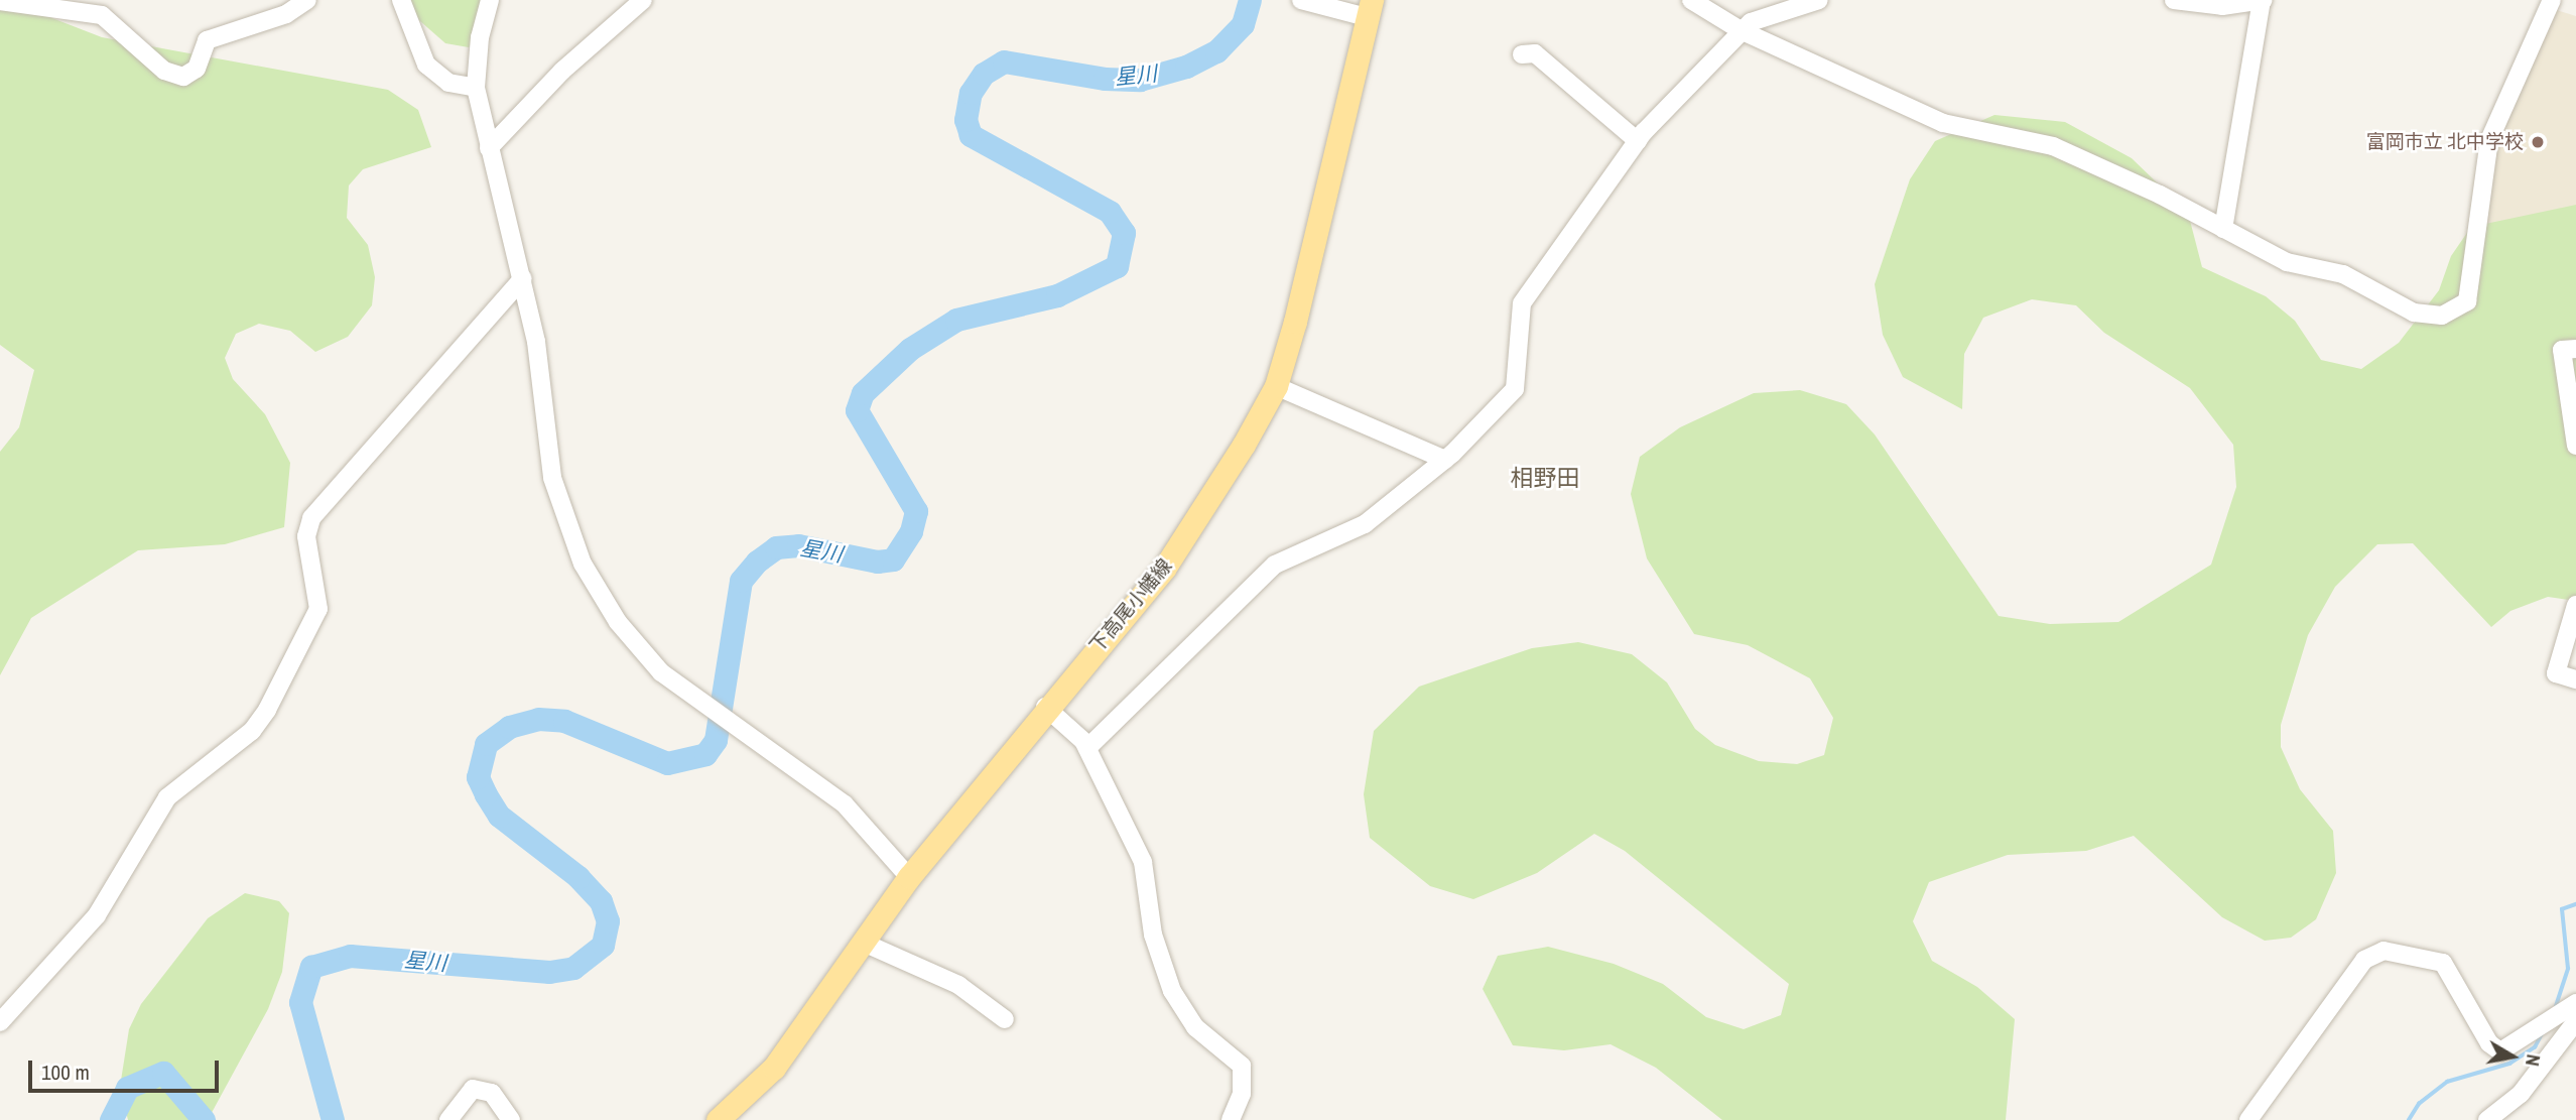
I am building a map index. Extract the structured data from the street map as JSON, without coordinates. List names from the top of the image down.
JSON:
{
  "streets": {
    "main road": ["下高尾小幡線"]
  },
  "districts": ["相野田"],
  "water": ["星川"],
  "places": ["富岡市立 北中学校"],
  "scale_bar": "100 m",
  "north": "right"
}
